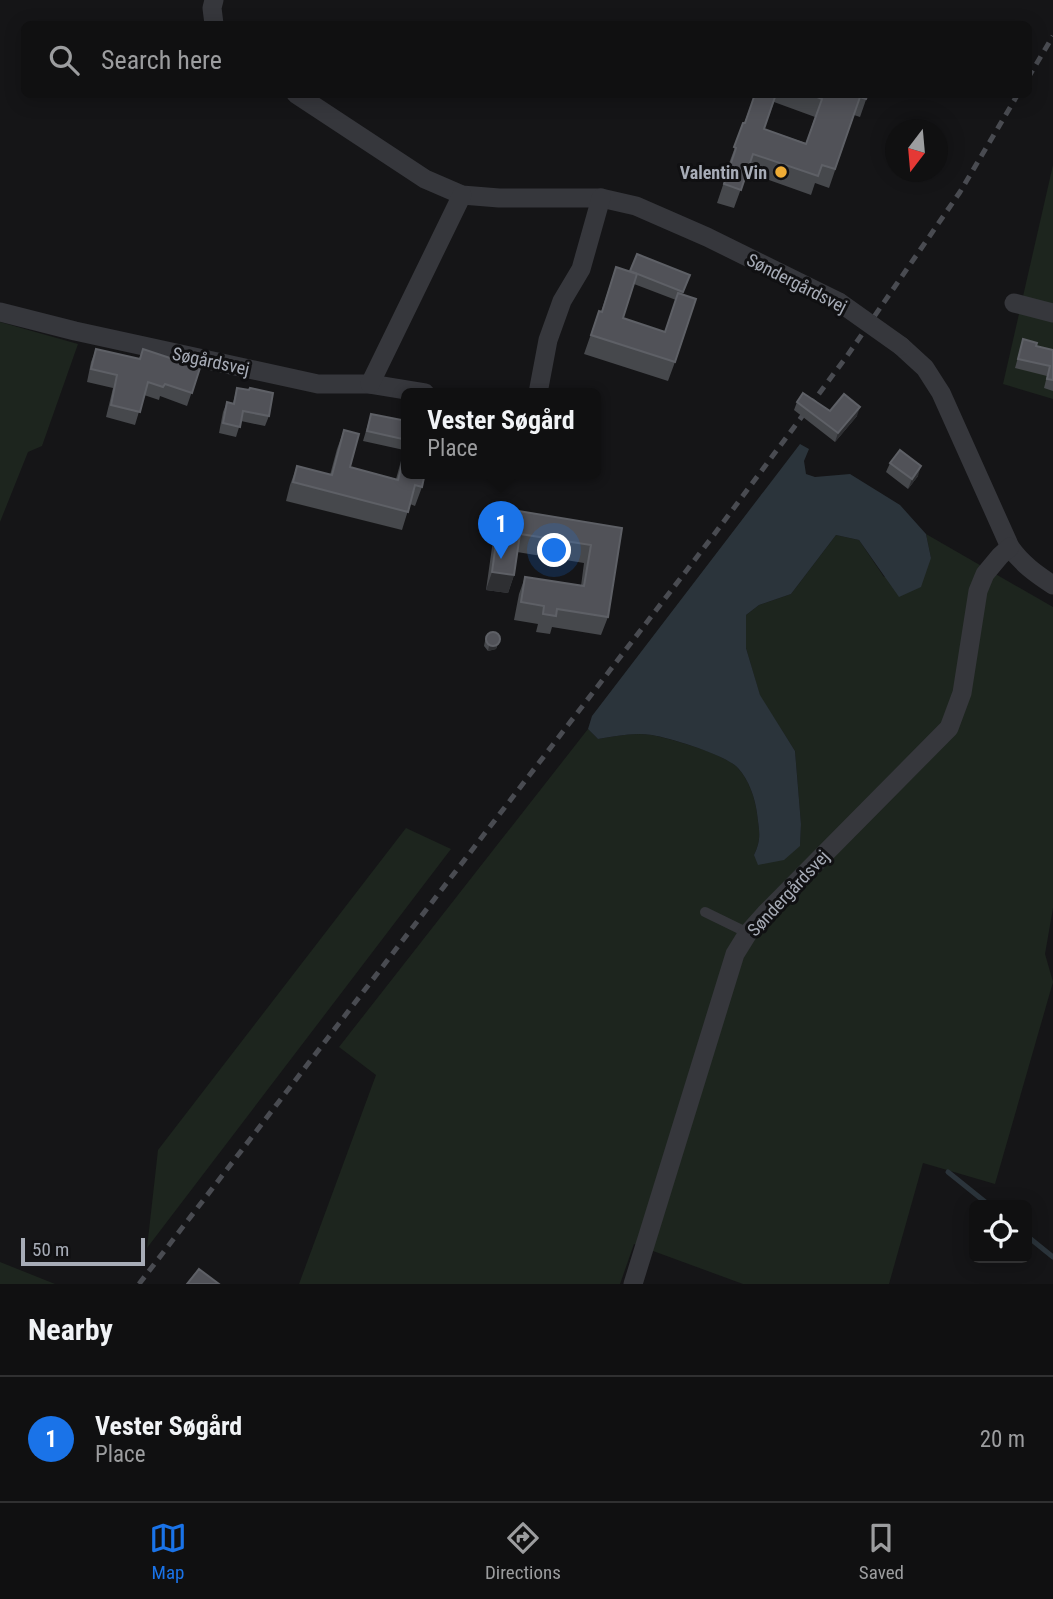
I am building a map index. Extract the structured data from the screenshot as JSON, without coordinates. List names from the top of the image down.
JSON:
{
  "streets": {
    "street": ["Søndergårdsvej", "Søgårdsvej"]
  },
  "places": ["Valentin Vin"],
  "scale_bar": "50 m",
  "north": "bottom",
  "page": {
    "search": "Search here",
    "popup": ["Vester Søgård", "Place"],
    "pins": "1",
    "scale": "50 m",
    "heading": "Nearby",
    "list": [
      {
        "mark": "1",
        "name": "Vester Søgård",
        "note": "Place",
        "value": "20 m"
      }
    ],
    "nav": ["Map", "Directions", "Saved"]
  }
}
